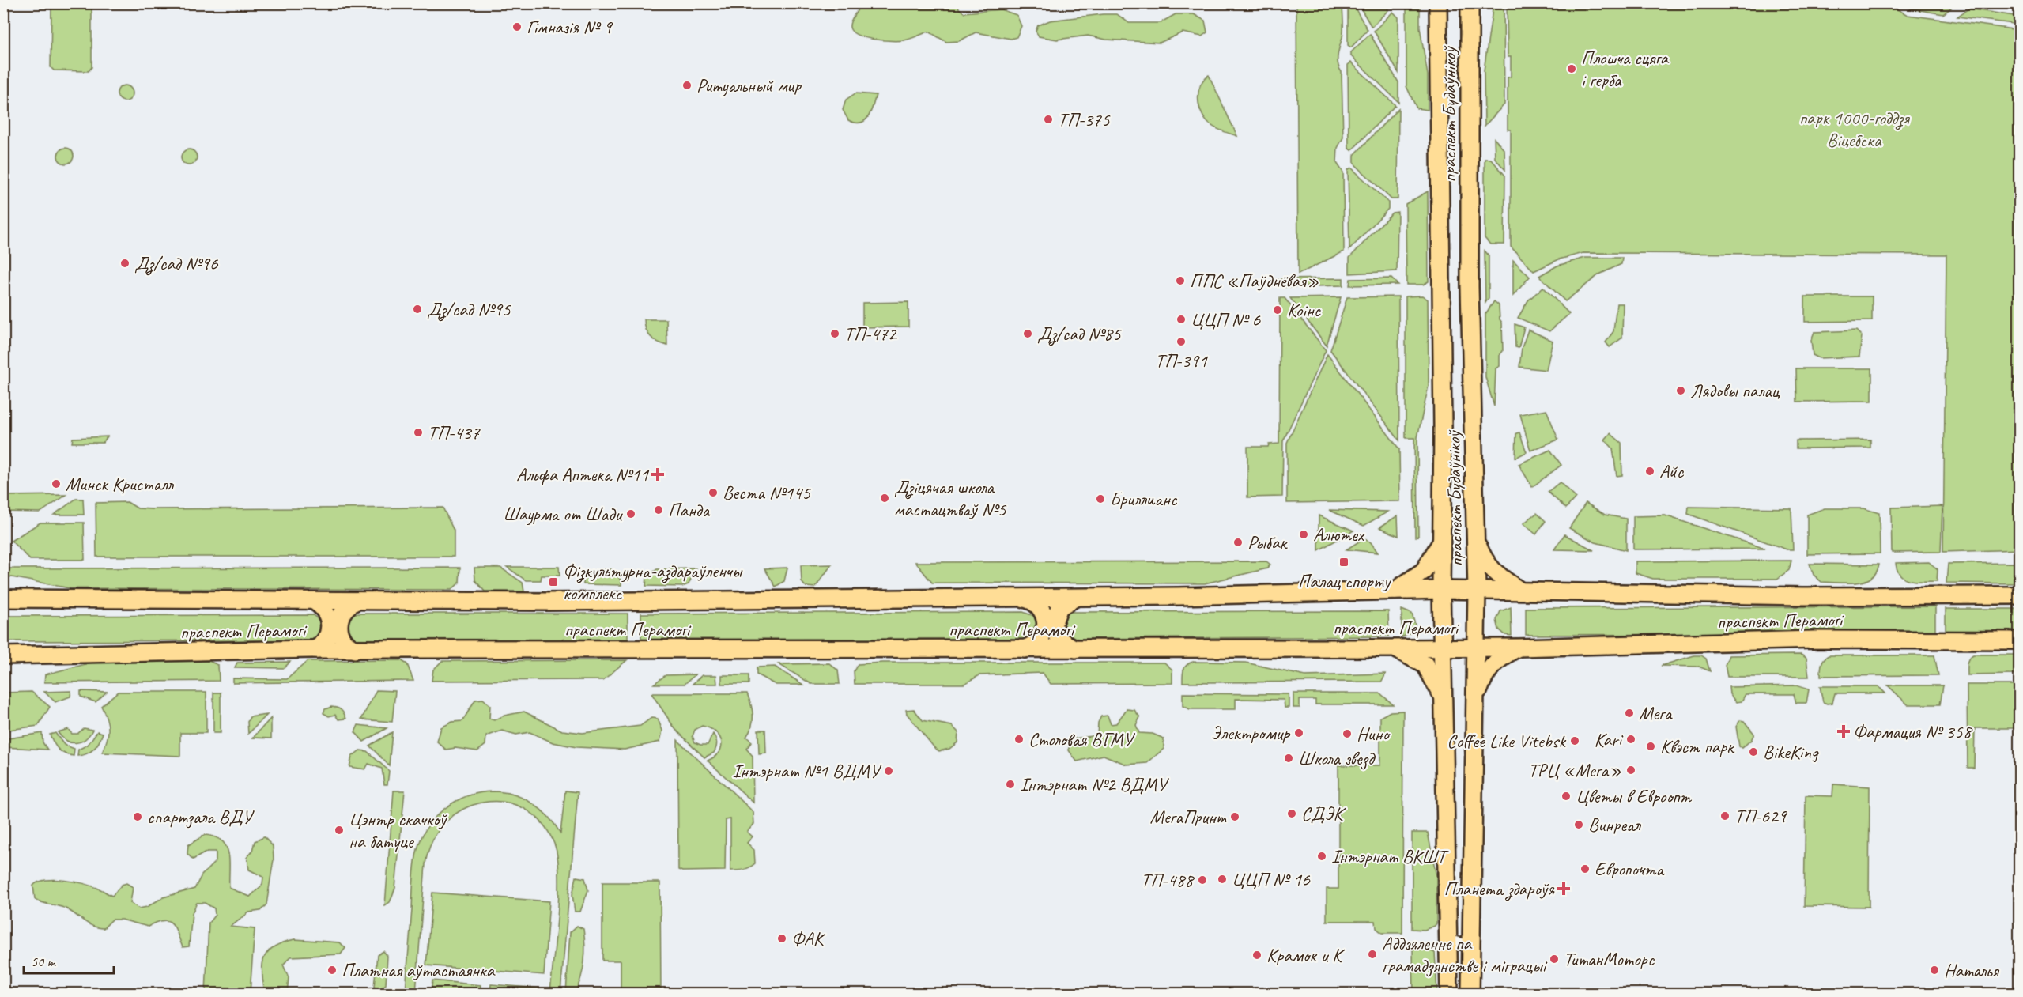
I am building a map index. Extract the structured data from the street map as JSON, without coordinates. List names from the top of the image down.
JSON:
{
  "streets": {
    "main road": ["праспект Будаўнікоў", "праспект Перамогі"]
  },
  "crossings": [
    ["праспект Будаўнікоў", "праспект Перамогі"]
  ],
  "parks": ["парк 1000-годдзя Віцебска"],
  "places": {
    "other": [
      "Гімназія № 9",
      "Плошча сцяга і герба",
      "Ритуальный мир",
      "ТП-375",
      "Дз/сад №96",
      "ППС «Паўднёвая»",
      "Дз/сад №95",
      "Коінс",
      "ЦЦП № 6",
      "ТП-472",
      "Дз/сад №85",
      "ТП-391",
      "Лядовы палац",
      "ТП-437",
      "Айс",
      "Минск Кристалл",
      "Веста №145",
      "Дзіцячая школа мастацтваў №5",
      "Бриллианс",
      "Панда",
      "Шаурма от Шади",
      "Алютех",
      "Рыбак",
      "Мега",
      "Электромир",
      "Нино",
      "Столовая ВГМУ",
      "Kari",
      "Coffee Like Vitebsk",
      "Квэст парк",
      "BikeKing",
      "Школа звезд",
      "ТРЦ «Мега»",
      "Інтэрнат №1 ВДМУ",
      "Інтэрнат №2 ВДМУ",
      "Цветы в Евроопт",
      "СДЭК",
      "ТП-629",
      "спартзала ВДУ",
      "МегаПринт",
      "Винреал",
      "Цэнтр скачкоў на батуце",
      "Інтэрнат ВКШТ",
      "Европочта",
      "ЦЦП № 16",
      "ТП-488",
      "ФАК",
      "Аддзяленне па грамадзянстве і міграцыі",
      "Крамок и К",
      "ТитанМоторс",
      "Платная аўтастаянка",
      "Наталья"
    ],
    "health": ["Альфа Аптека №11", "Фармация № 358", "Планета здароўя"],
    "transit": ["Палац спорту", "Фізкультурна-аздараўленчы комплекс"]
  },
  "scale_bar": "50 m"
}
